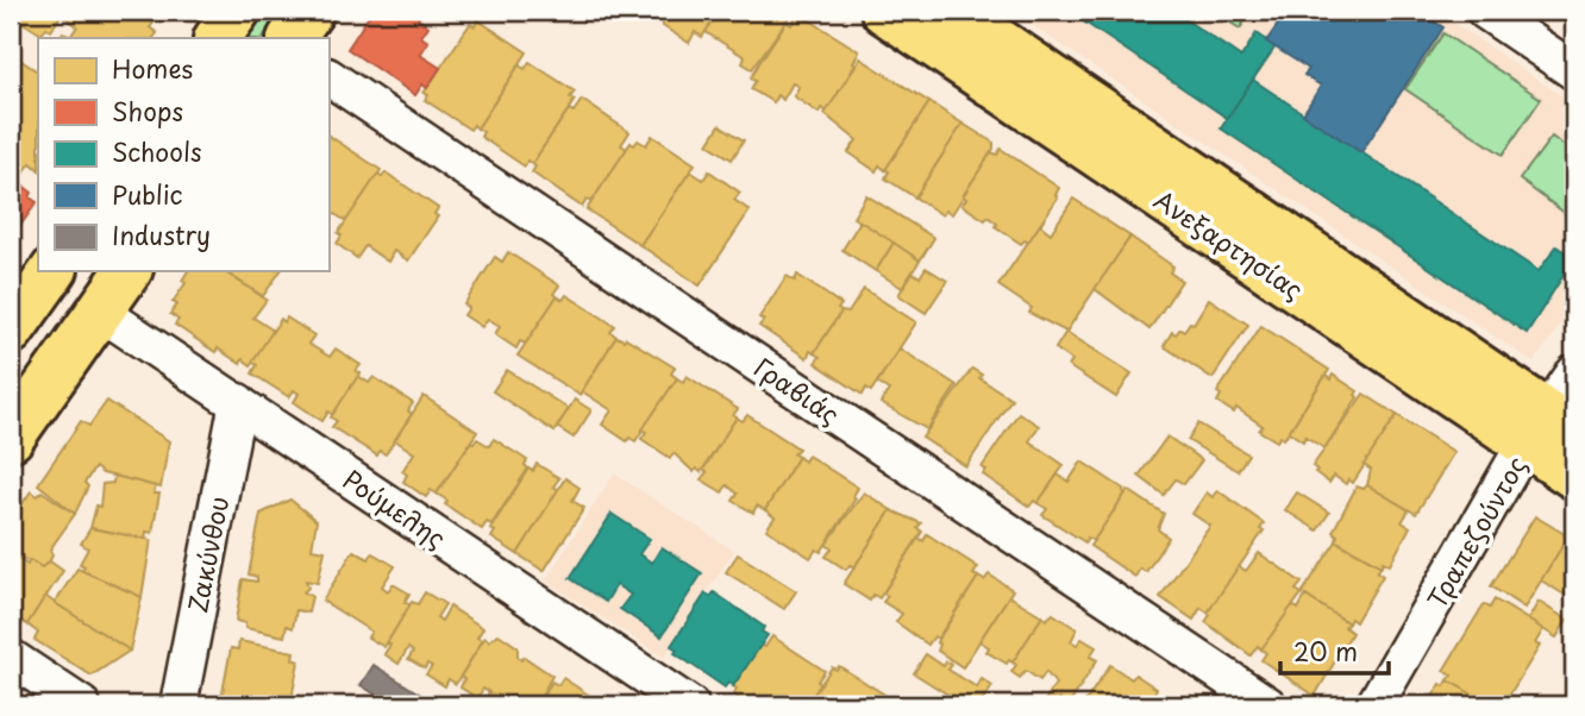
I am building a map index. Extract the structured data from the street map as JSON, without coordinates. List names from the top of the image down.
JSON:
{
  "streets": {
    "main road": ["Ανεξαρτησίας"],
    "street": [
      "Γραβιάς",
      "Ρούμελης",
      "Τραπεζούντος",
      "Ζακύνθου"
    ]
  },
  "crossings": [
    ["Ανεξαρτησίας", "Τραπεζούντος"],
    ["Ρούμελης", "Ζακύνθου"]
  ],
  "legend": [
    "Homes",
    "Shops",
    "Schools",
    "Public",
    "Industry"
  ],
  "scale_bar": "20 m"
}
